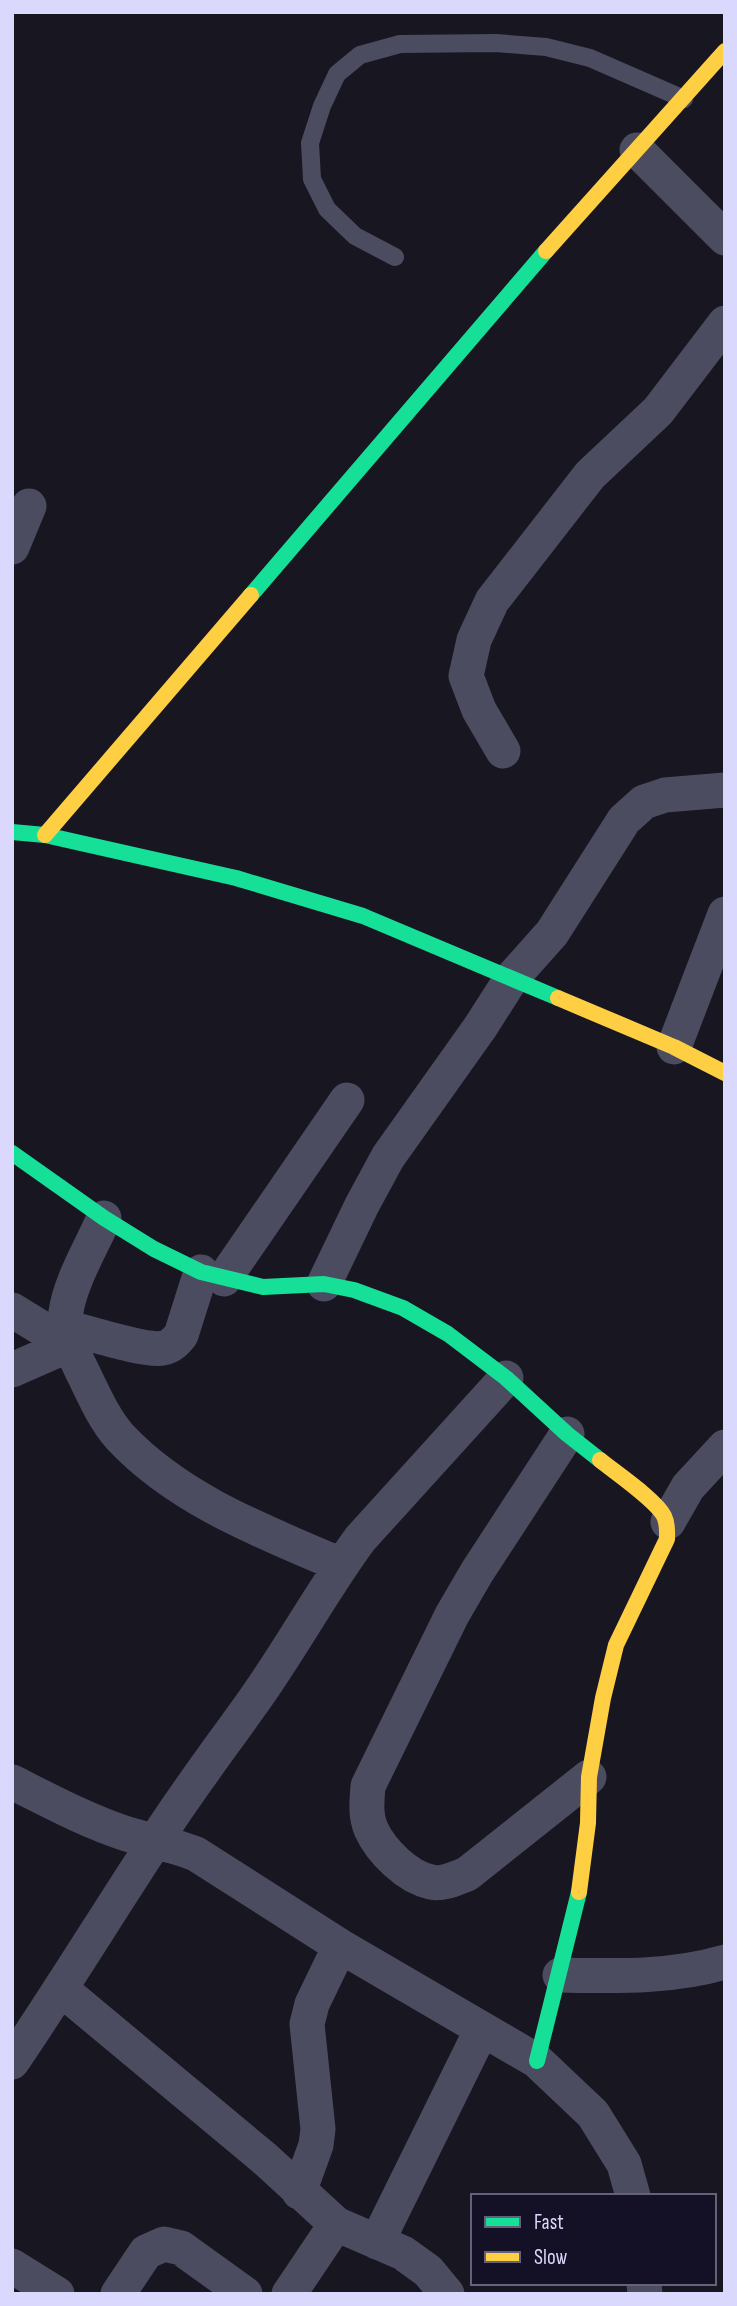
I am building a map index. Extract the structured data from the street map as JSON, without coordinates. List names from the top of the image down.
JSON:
{
  "legend": ["Fast", "Slow"]
}
